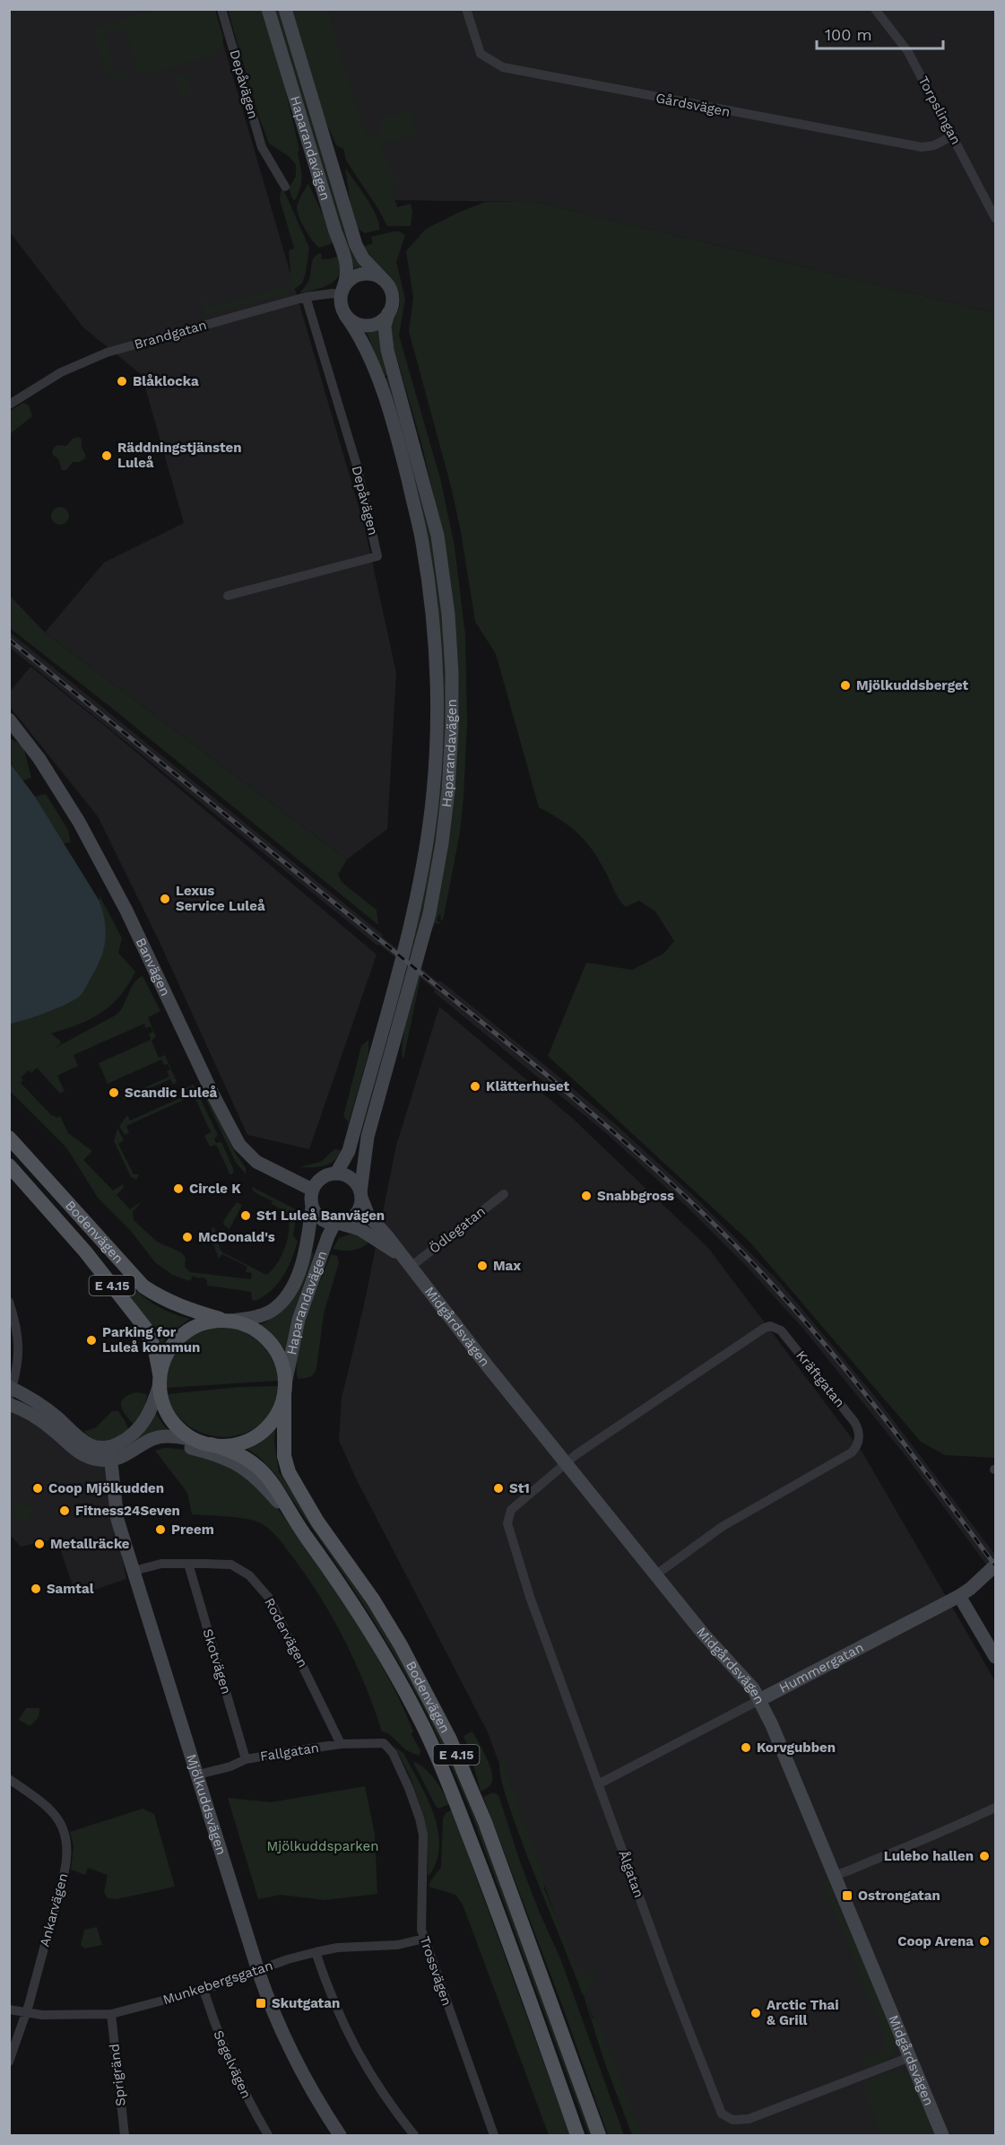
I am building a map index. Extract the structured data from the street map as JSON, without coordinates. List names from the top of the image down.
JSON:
{
  "streets": {
    "main road": ["Bodenvägen", "E 4.15"],
    "street": [
      "Depåvägen",
      "Gårdsvägen",
      "Torpslingan",
      "Haparandavägen",
      "Brandgatan",
      "Banvägen",
      "Ödlegatan",
      "Midgårdsvägen",
      "Kräftgatan",
      "Rodervägen",
      "Skotvägen",
      "Hummergatan",
      "Fallgatan",
      "Mjölkuddsvägen",
      "Ålgatan",
      "Ankarvägen",
      "Trossvägen",
      "Munkebergsgatan",
      "Segelvägen",
      "Sprigränd"
    ]
  },
  "crossings": [
    ["Depåvägen", "Brandgatan"],
    ["Gårdsvägen", "Torpslingan"],
    ["Haparandavägen", "Brandgatan"],
    ["Haparandavägen", "Banvägen"],
    ["Haparandavägen", "Bodenvägen"],
    ["Haparandavägen", "Midgårdsvägen"],
    ["Banvägen", "Midgårdsvägen"],
    ["Ödlegatan", "Midgårdsvägen"],
    ["Midgårdsvägen", "Kräftgatan"],
    ["Midgårdsvägen", "Hummergatan"],
    ["Midgårdsvägen", "Ålgatan"],
    ["Kräftgatan", "Ålgatan"],
    ["Rodervägen", "Skotvägen"],
    ["Rodervägen", "Fallgatan"],
    ["Rodervägen", "Mjölkuddsvägen"],
    ["Skotvägen", "Fallgatan"],
    ["Hummergatan", "Ålgatan"],
    ["Fallgatan", "Mjölkuddsvägen"],
    ["Fallgatan", "Trossvägen"],
    ["Mjölkuddsvägen", "Munkebergsgatan"],
    ["Ankarvägen", "Munkebergsgatan"],
    ["Trossvägen", "Munkebergsgatan"],
    ["Munkebergsgatan", "Segelvägen"],
    ["Munkebergsgatan", "Sprigränd"]
  ],
  "parks": ["Mjölkuddsparken"],
  "places": {
    "other": [
      "Blåklocka",
      "Räddningstjänsten Luleå",
      "Mjölkuddsberget",
      "Lexus Service Luleå",
      "Klätterhuset",
      "Scandic Luleå",
      "Circle K",
      "Snabbgross",
      "St1 Luleå Banvägen",
      "McDonald's",
      "Max",
      "Parking for Luleå kommun",
      "Coop Mjölkudden",
      "St1",
      "Fitness24Seven",
      "Preem",
      "Metallräcke",
      "Samtal",
      "Korvgubben",
      "Lulebo hallen",
      "Coop Arena",
      "Arctic Thai & Grill"
    ],
    "transit": ["Ostrongatan", "Skutgatan"]
  },
  "scale_bar": "100 m"
}
